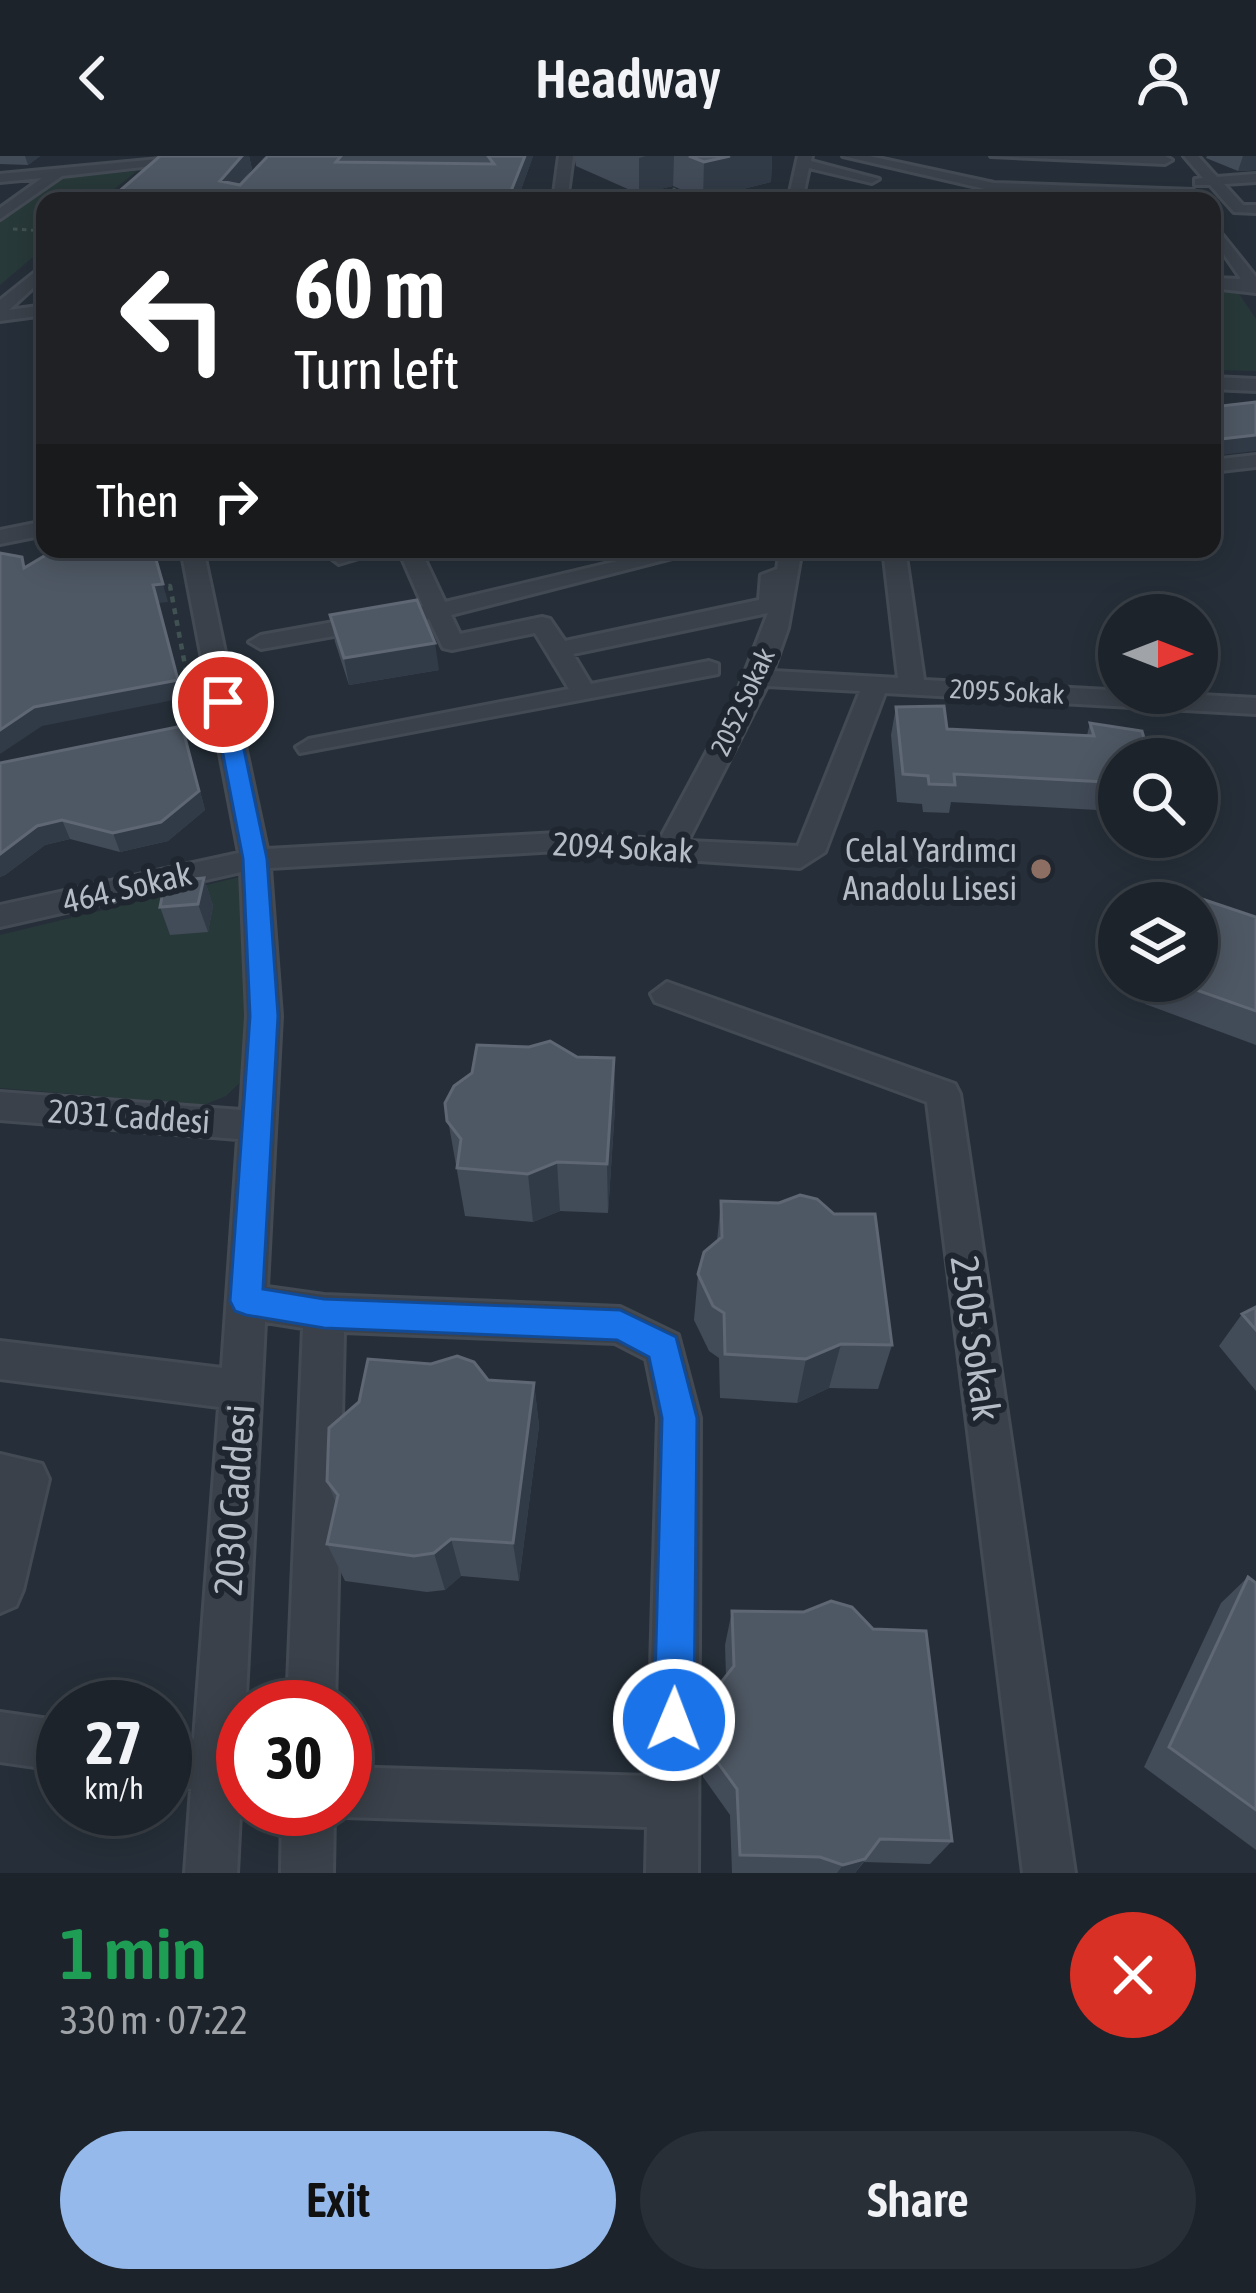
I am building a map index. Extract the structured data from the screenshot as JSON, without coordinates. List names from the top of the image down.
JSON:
{
  "streets": {
    "street": [
      "2095 Sokak",
      "2052 Sokak",
      "2094 Sokak",
      "464. Sokak",
      "2031 Caddesi",
      "2505 Sokak",
      "2030 Caddesi"
    ]
  },
  "crossings": [
    ["2095 Sokak", "2052 Sokak"],
    ["2095 Sokak", "2094 Sokak"],
    ["2052 Sokak", "2094 Sokak"],
    ["2094 Sokak", "464. Sokak"],
    ["2094 Sokak", "2030 Caddesi"],
    ["464. Sokak", "2030 Caddesi"],
    ["2031 Caddesi", "2030 Caddesi"]
  ],
  "places": ["Celal Yardımcı Anadolu Lisesi"],
  "north": "right",
  "page": {
    "header": "Headway",
    "turn": ["60 m", "Turn left"],
    "then": "Then",
    "speed": "27 km/h",
    "limit": "30",
    "heading": ["1 min", "330 m · 07:22"],
    "buttons": ["Exit", "Share"]
  }
}
